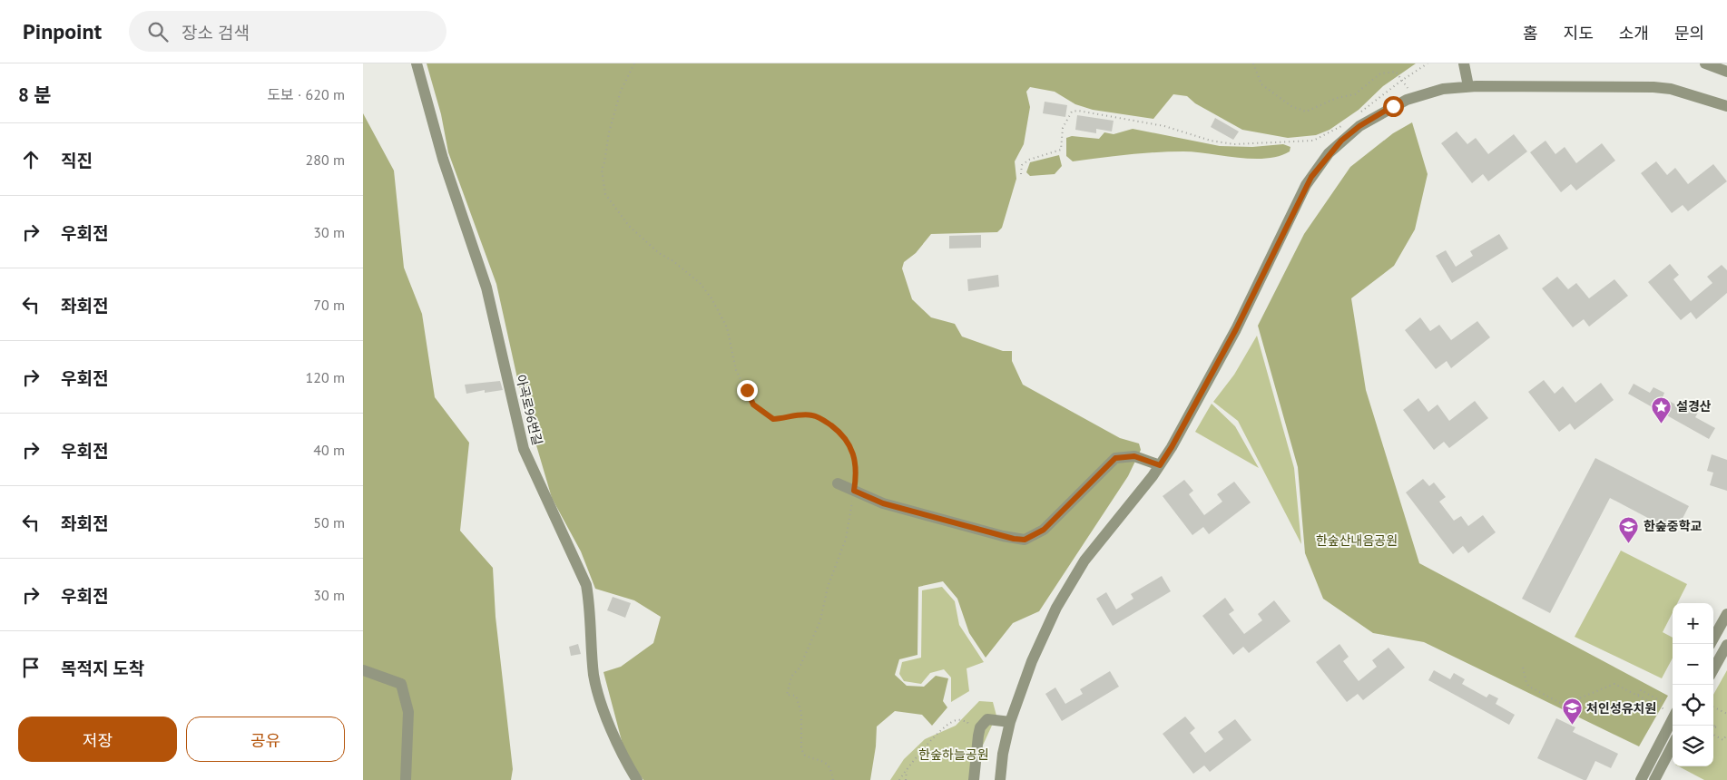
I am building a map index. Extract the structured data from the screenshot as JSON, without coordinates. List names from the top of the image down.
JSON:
{
  "streets": {
    "street": ["아곡로96번길"]
  },
  "parks": ["한숲산내음공원", "한숲하늘공원"],
  "places": {
    "place": ["설경산"],
    "school or university": ["한숲중학교", "처인성유치원"]
  },
  "page": {
    "header": "Pinpoint",
    "search": "장소 검색",
    "nav": [
      "홈",
      "지도",
      "소개",
      "문의"
    ],
    "heading": ["8 분", "도보 · 620 m"],
    "list": [
      ["직진", "280 m"],
      ["우회전", "30 m"],
      ["좌회전", "70 m"],
      ["우회전", "120 m"],
      ["우회전", "40 m"],
      ["좌회전", "50 m"],
      ["우회전", "30 m"],
      "목적지 도착"
    ],
    "map_buttons": ["+", "−"],
    "buttons": ["저장", "공유"]
  }
}
